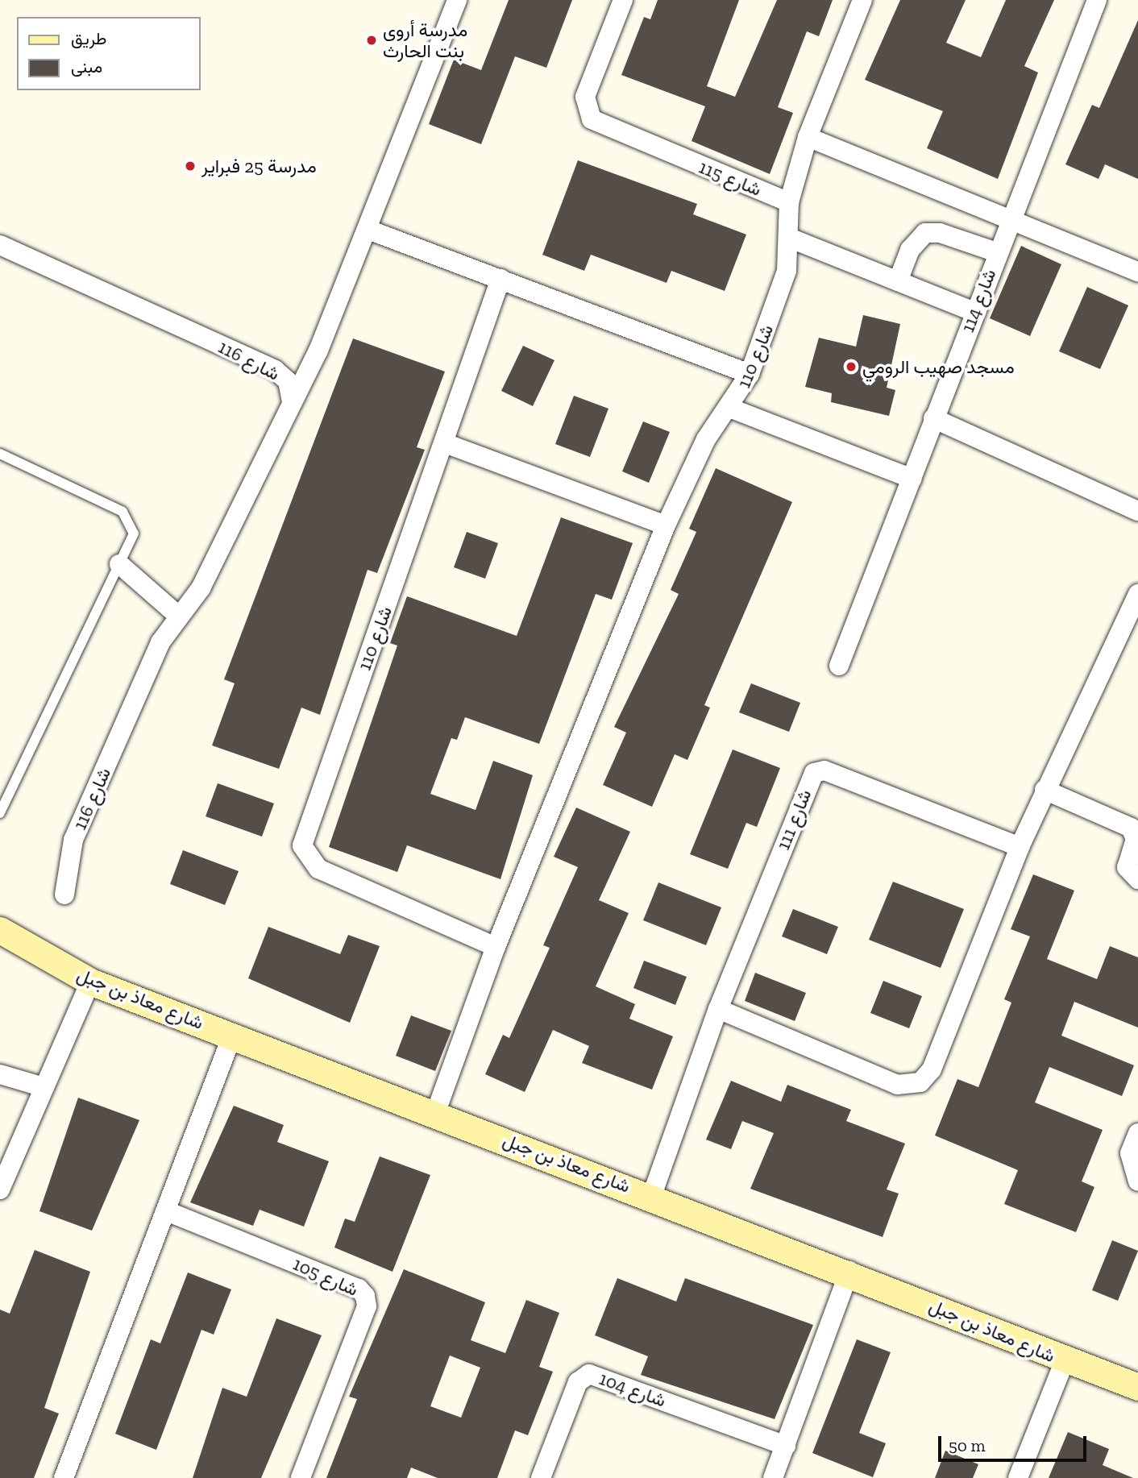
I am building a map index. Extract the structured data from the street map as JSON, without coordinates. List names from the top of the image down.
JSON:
{
  "streets": {
    "street": [
      "شارع 115",
      "شارع 114",
      "شارع 110",
      "شارع 116",
      "شارع 111",
      "شارع معاذ بن جبل",
      "شارع 105",
      "شارع 104"
    ]
  },
  "crossings": [
    ["شارع 115", "شارع 110"],
    ["شارع 110", "شارع معاذ بن جبل"],
    ["شارع 111", "شارع معاذ بن جبل"]
  ],
  "places": ["مدرسة أروى بنت الحارث", "مدرسة 25 فبراير", "مسجد صهيب الرومي"],
  "legend": ["طريق", "مبنى"],
  "scale_bar": "50 m"
}
